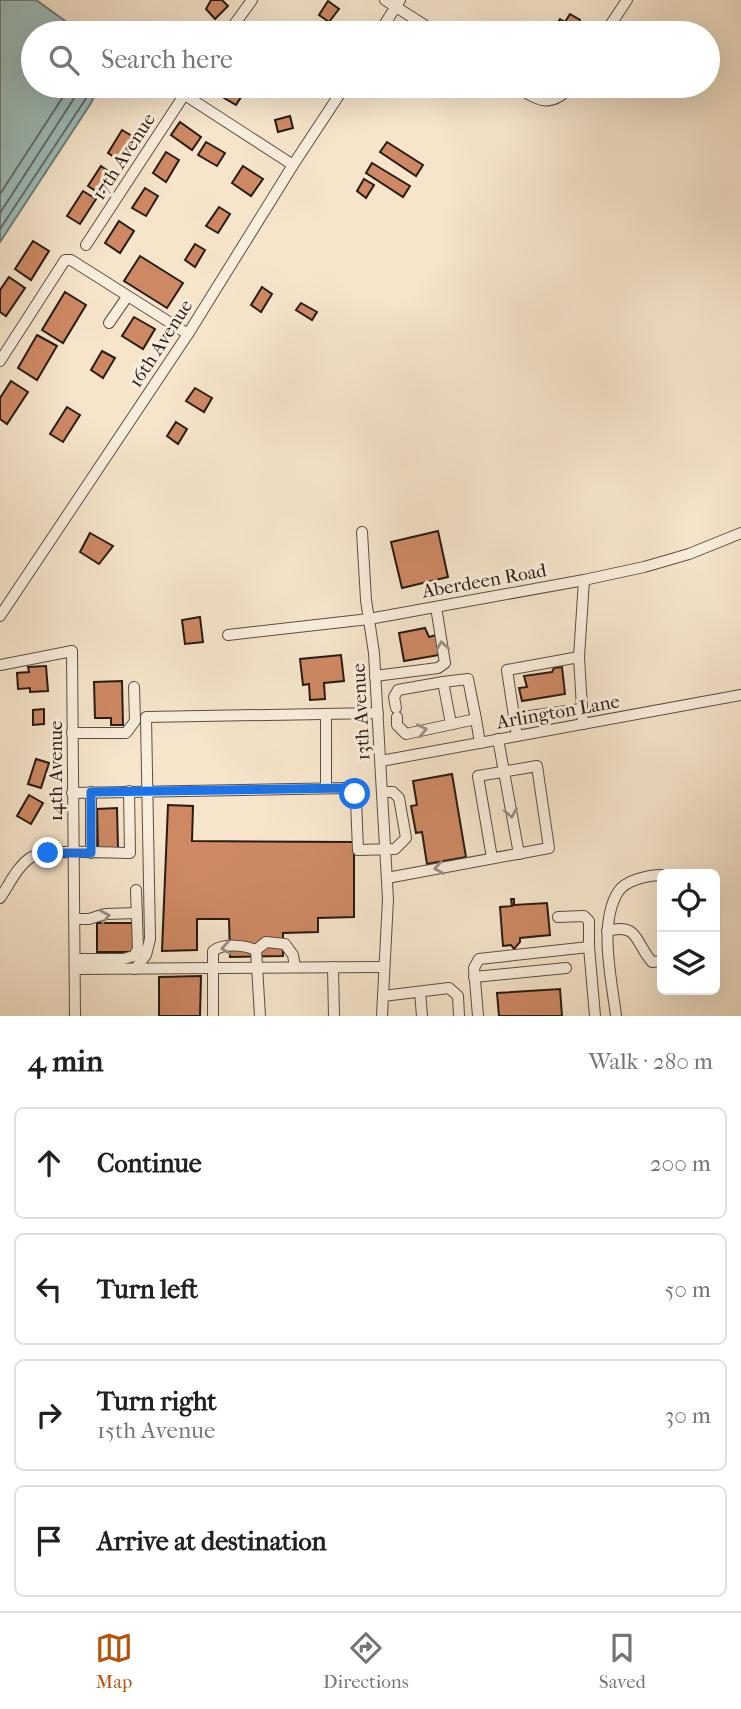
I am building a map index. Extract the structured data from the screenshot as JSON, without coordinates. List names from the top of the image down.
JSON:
{
  "streets": {
    "street": [
      "17th Avenue",
      "16th Avenue",
      "Aberdeen Road",
      "Arlington Lane",
      "13th Avenue",
      "14th Avenue"
    ]
  },
  "crossings": [
    ["Aberdeen Road", "13th Avenue"],
    ["Arlington Lane", "13th Avenue"]
  ],
  "page": {
    "search": "Search here",
    "heading": ["4 min", "Walk · 280 m"],
    "list": [
      ["Continue", "200 m"],
      ["Turn left", "50 m"],
      ["Turn right", "15th Avenue", "30 m"],
      "Arrive at destination"
    ],
    "nav": ["Map", "Directions", "Saved"]
  }
}
